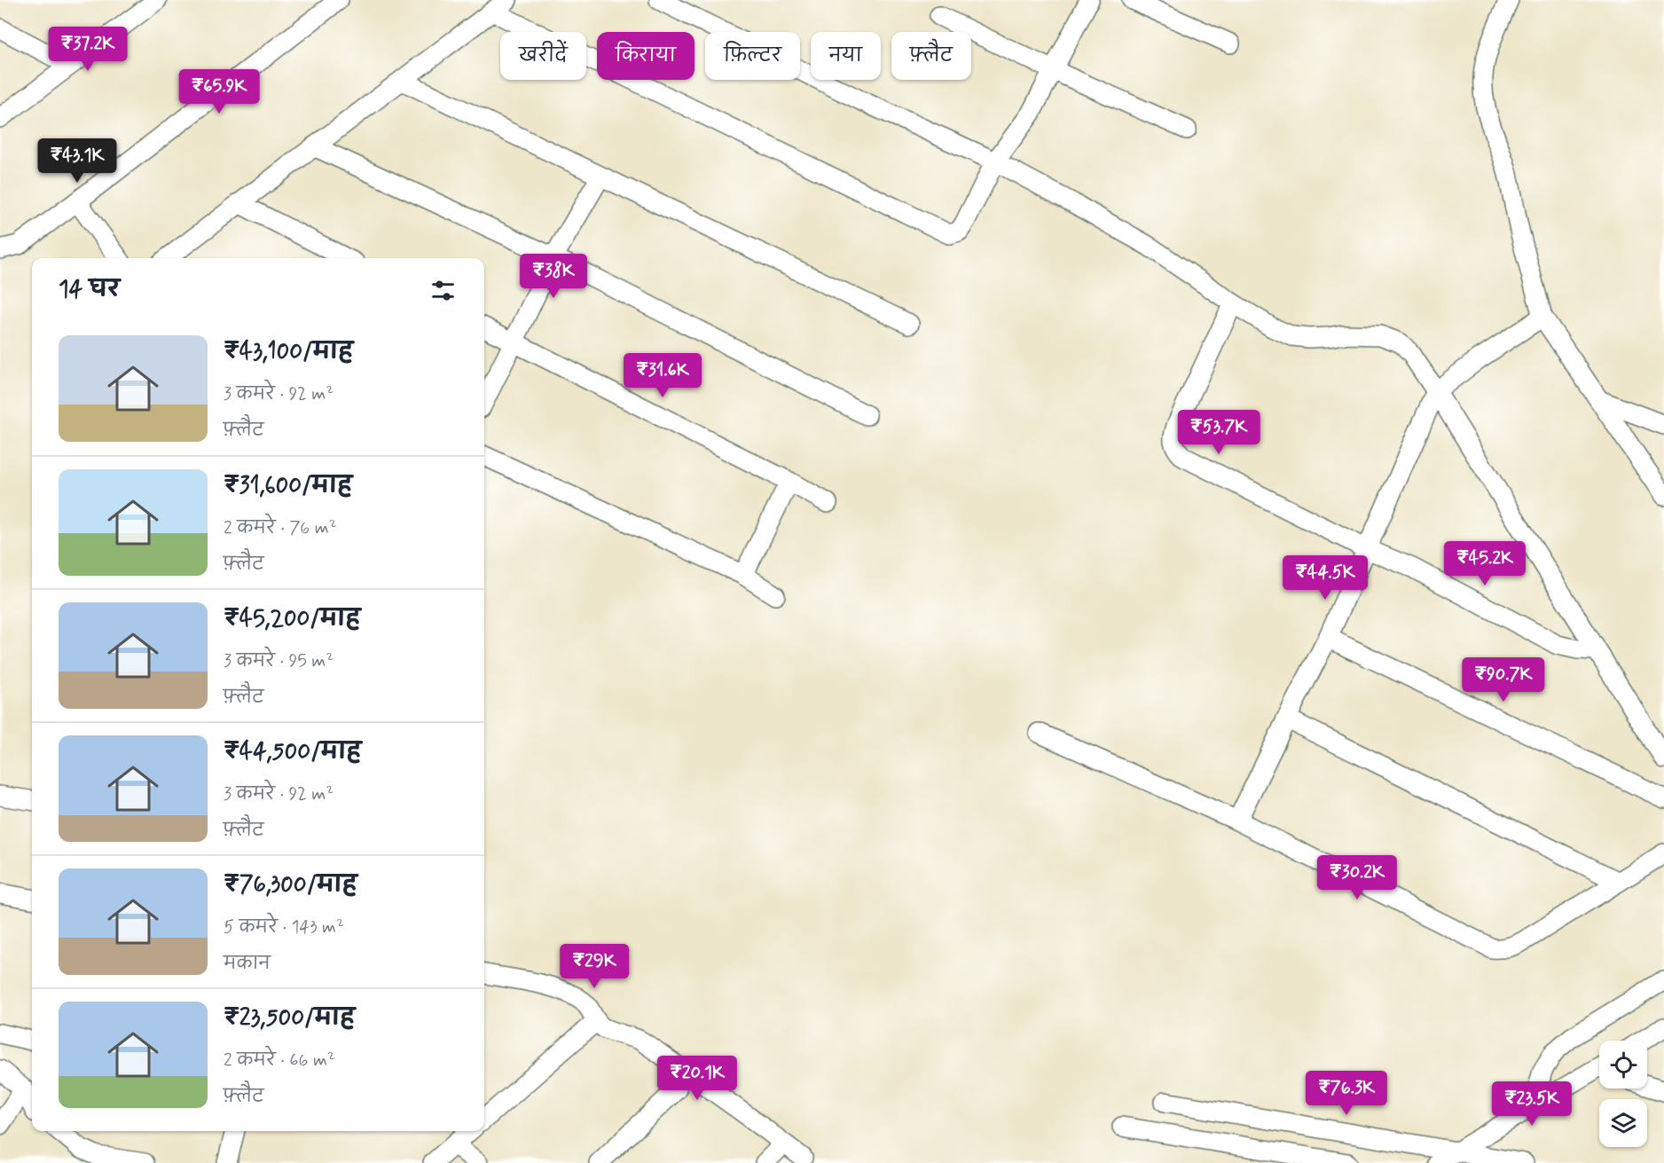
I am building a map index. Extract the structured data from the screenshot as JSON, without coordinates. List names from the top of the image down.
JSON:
{
  "page": {
    "price": [
      "₹37.2K",
      "₹65.9K",
      "₹43.1K",
      "₹38K",
      "₹31.6K",
      "₹53.7K",
      "₹45.2K",
      "₹44.5K",
      "₹90.7K",
      "₹30.2K",
      "₹29K",
      "₹20.1K",
      "₹76.3K",
      "₹23.5K"
    ],
    "chip": [
      "खरीदें",
      "किराया",
      "फ़िल्टर",
      "नया",
      "फ़्लैट"
    ],
    "heading": "14 घर",
    "list": [
      {
        "name": "₹43,100/माह",
        "note": "3 कमरे · 92 m² · फ़्लैट"
      },
      {
        "name": "₹31,600/माह",
        "note": "2 कमरे · 76 m² · फ़्लैट"
      },
      {
        "name": "₹45,200/माह",
        "note": "3 कमरे · 95 m² · फ़्लैट"
      },
      {
        "name": "₹44,500/माह",
        "note": "3 कमरे · 92 m² · फ़्लैट"
      },
      {
        "name": "₹76,300/माह",
        "note": "5 कमरे · 143 m² · मकान"
      },
      {
        "name": "₹23,500/माह",
        "note": "2 कमरे · 66 m² · फ़्लैट"
      }
    ]
  }
}
